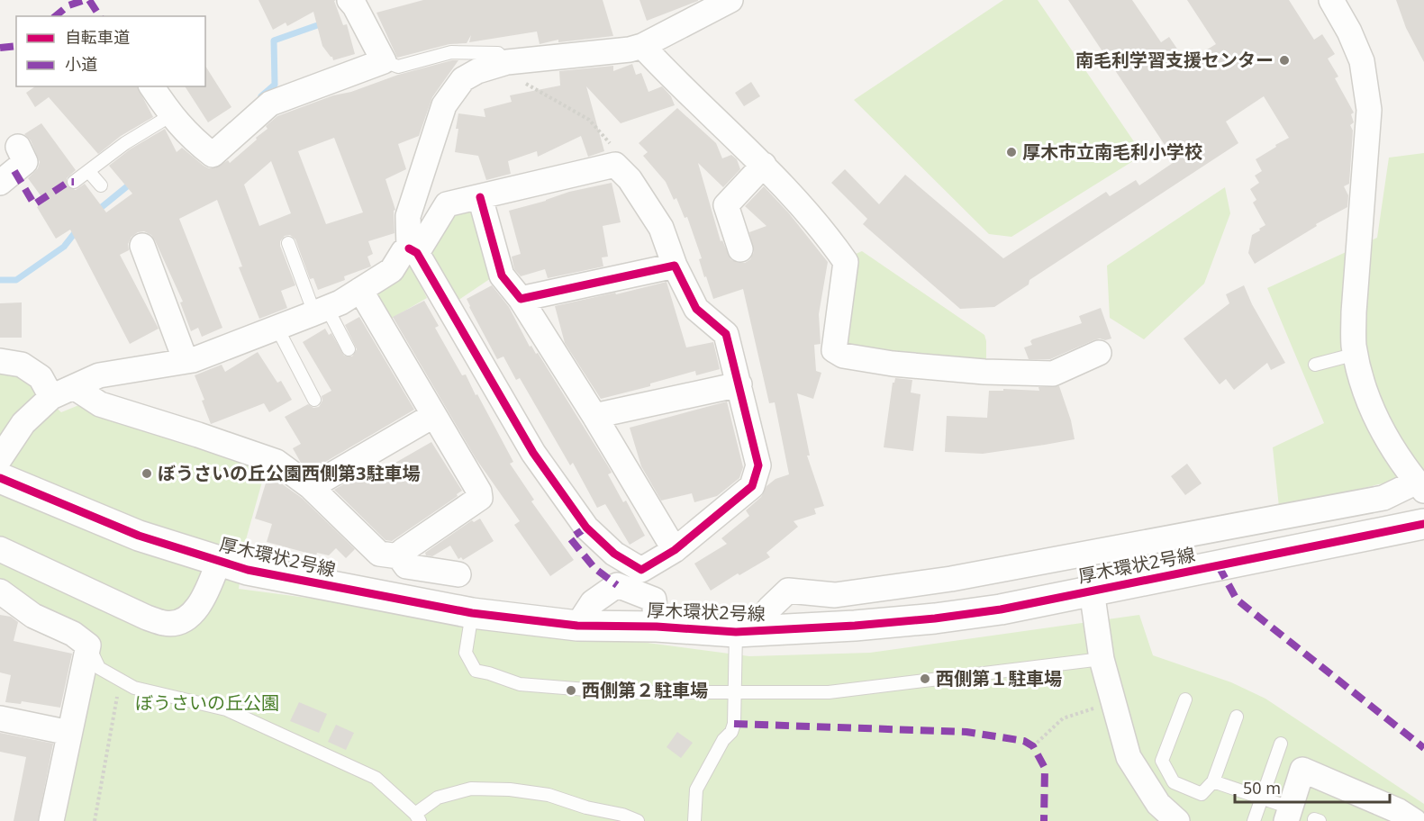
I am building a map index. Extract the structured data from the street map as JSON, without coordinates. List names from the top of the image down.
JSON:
{
  "streets": {
    "street": ["厚木環状2号線"]
  },
  "parks": ["ぼうさいの丘公園"],
  "places": [
    "南毛利学習支援センター",
    "厚木市立南毛利小学校",
    "ぼうさいの丘公園西側第3駐車場",
    "西側第１駐車場",
    "西側第２駐車場"
  ],
  "legend": ["自転車道", "小道"],
  "scale_bar": "50 m"
}
